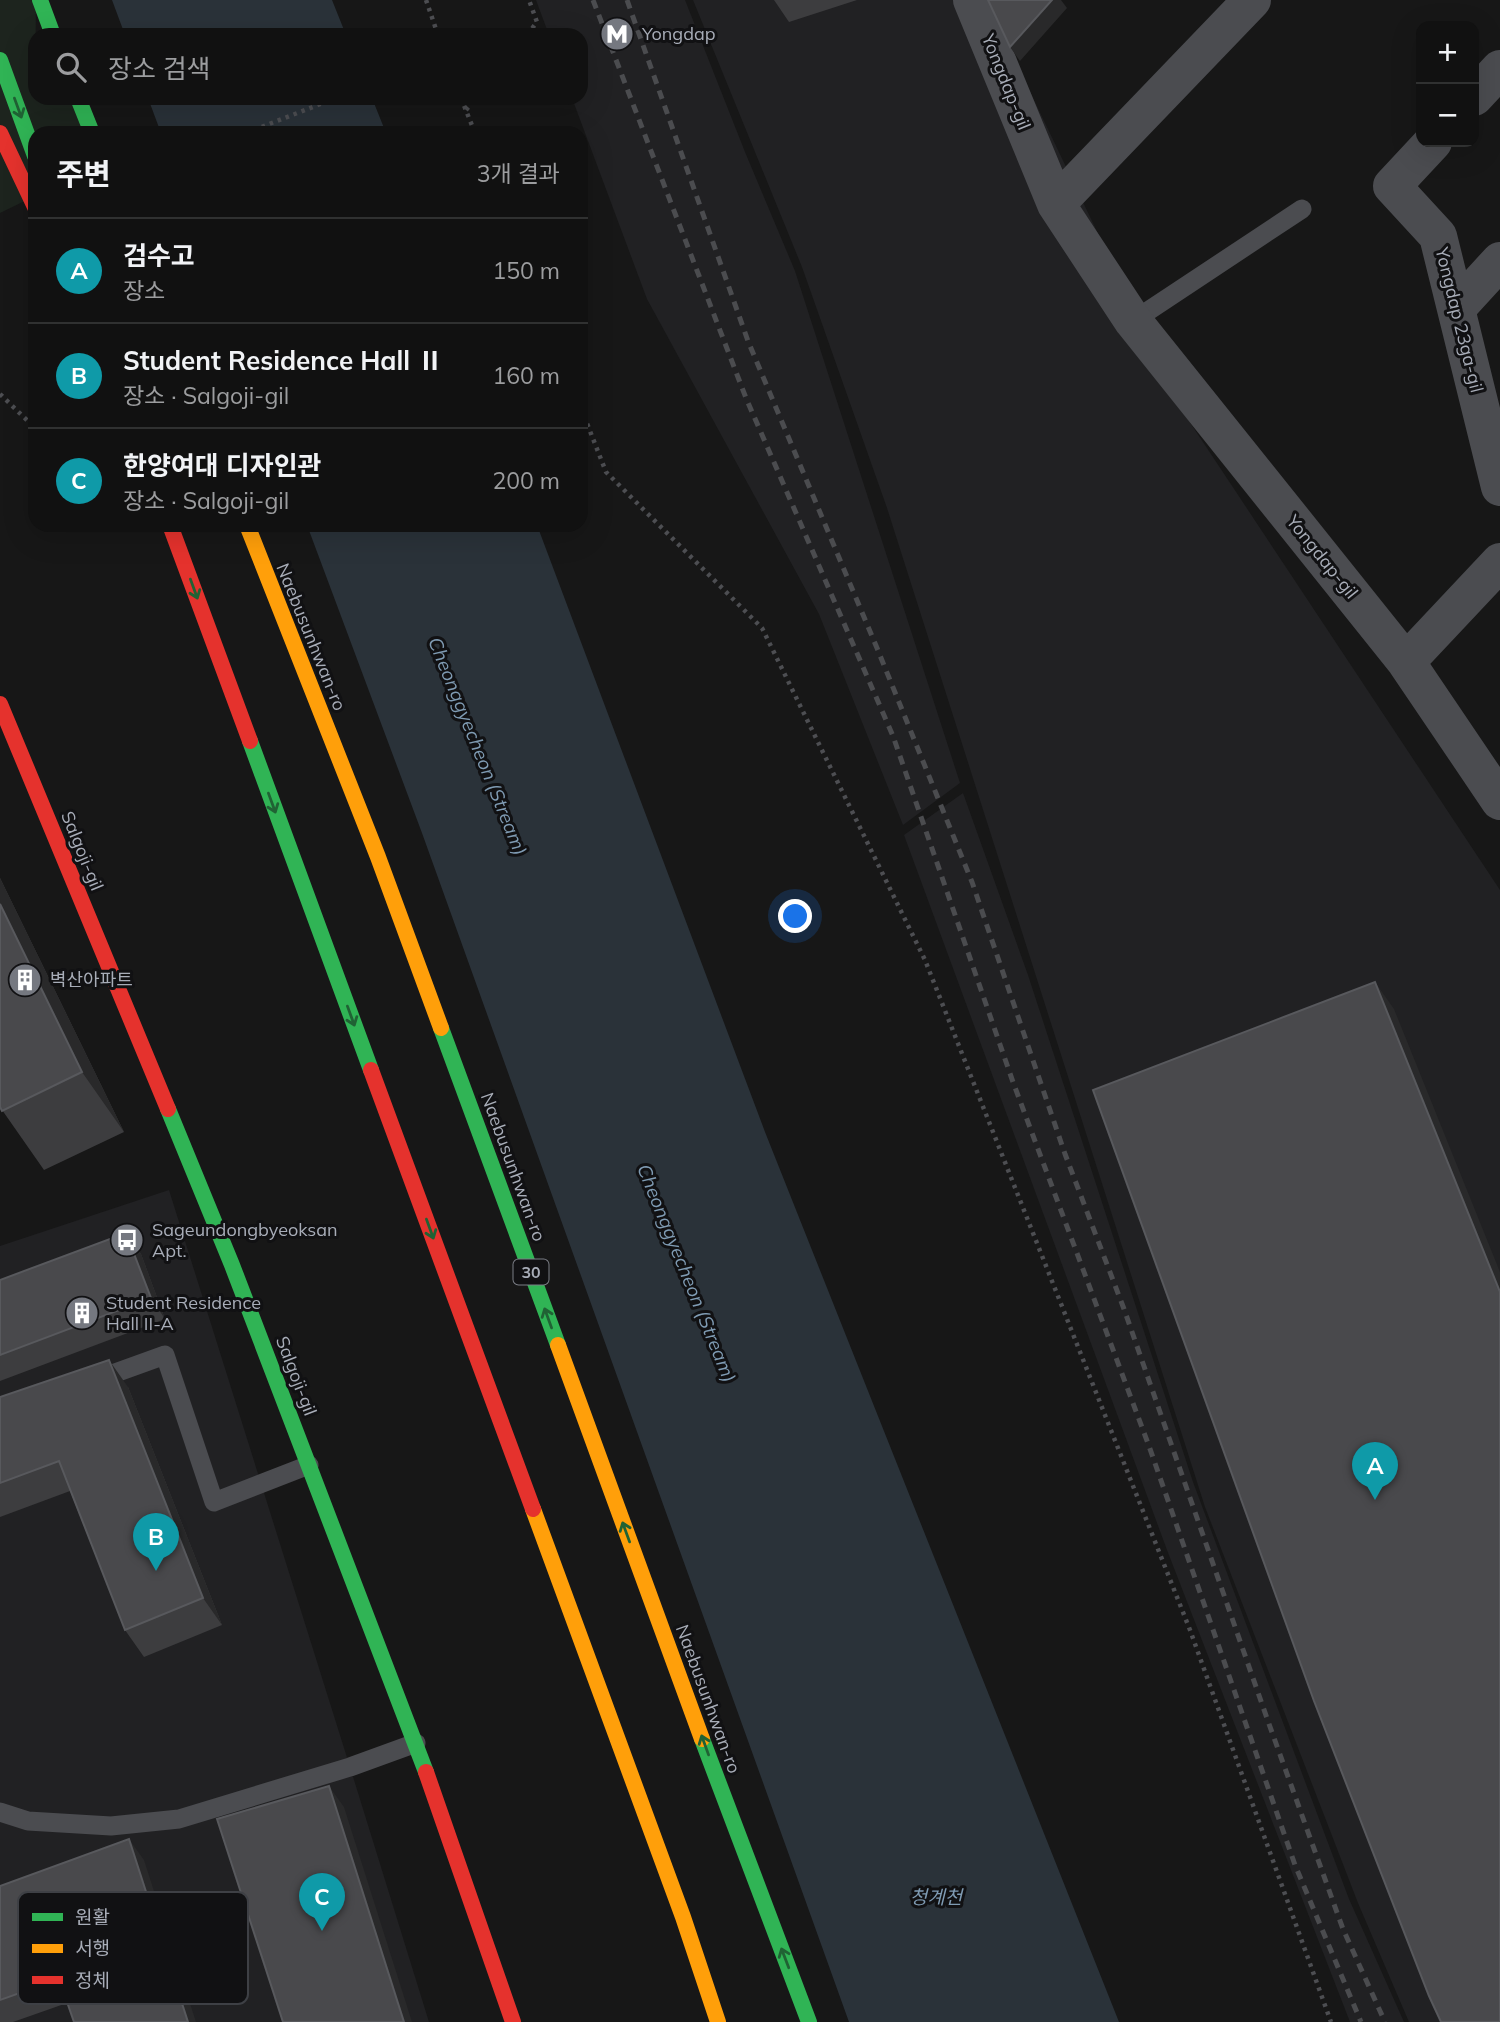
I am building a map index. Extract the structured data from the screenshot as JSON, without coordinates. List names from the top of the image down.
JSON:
{
  "streets": {
    "main road": ["Naebusunhwan-ro", "Salgoji-gil", "30"],
    "street": ["Yongdap-gil", "Yongdap 23ga-gil"]
  },
  "water": ["Cheonggyecheon (Stream)", "청계천"],
  "places": {
    "metro station": ["Yongdap"],
    "building": ["벽산아파트", "Student Residence Hall II-A"],
    "bus stop": ["Sageundongbyeoksan Apt."]
  },
  "legend": ["원활", "서행", "정체"],
  "page": {
    "map_buttons": ["+", "−"],
    "search": "장소 검색",
    "heading": ["주변", "3개 결과"],
    "list": [
      {
        "mark": "A",
        "name": "검수고",
        "note": "장소",
        "value": "150 m"
      },
      {
        "mark": "B",
        "name": "Student Residence Hall Ⅱ",
        "note": "장소 · Salgoji-gil",
        "value": "160 m"
      },
      {
        "mark": "C",
        "name": "한양여대 디자인관",
        "note": "장소 · Salgoji-gil",
        "value": "200 m"
      }
    ],
    "pins": ["A", "B", "C"]
  }
}
